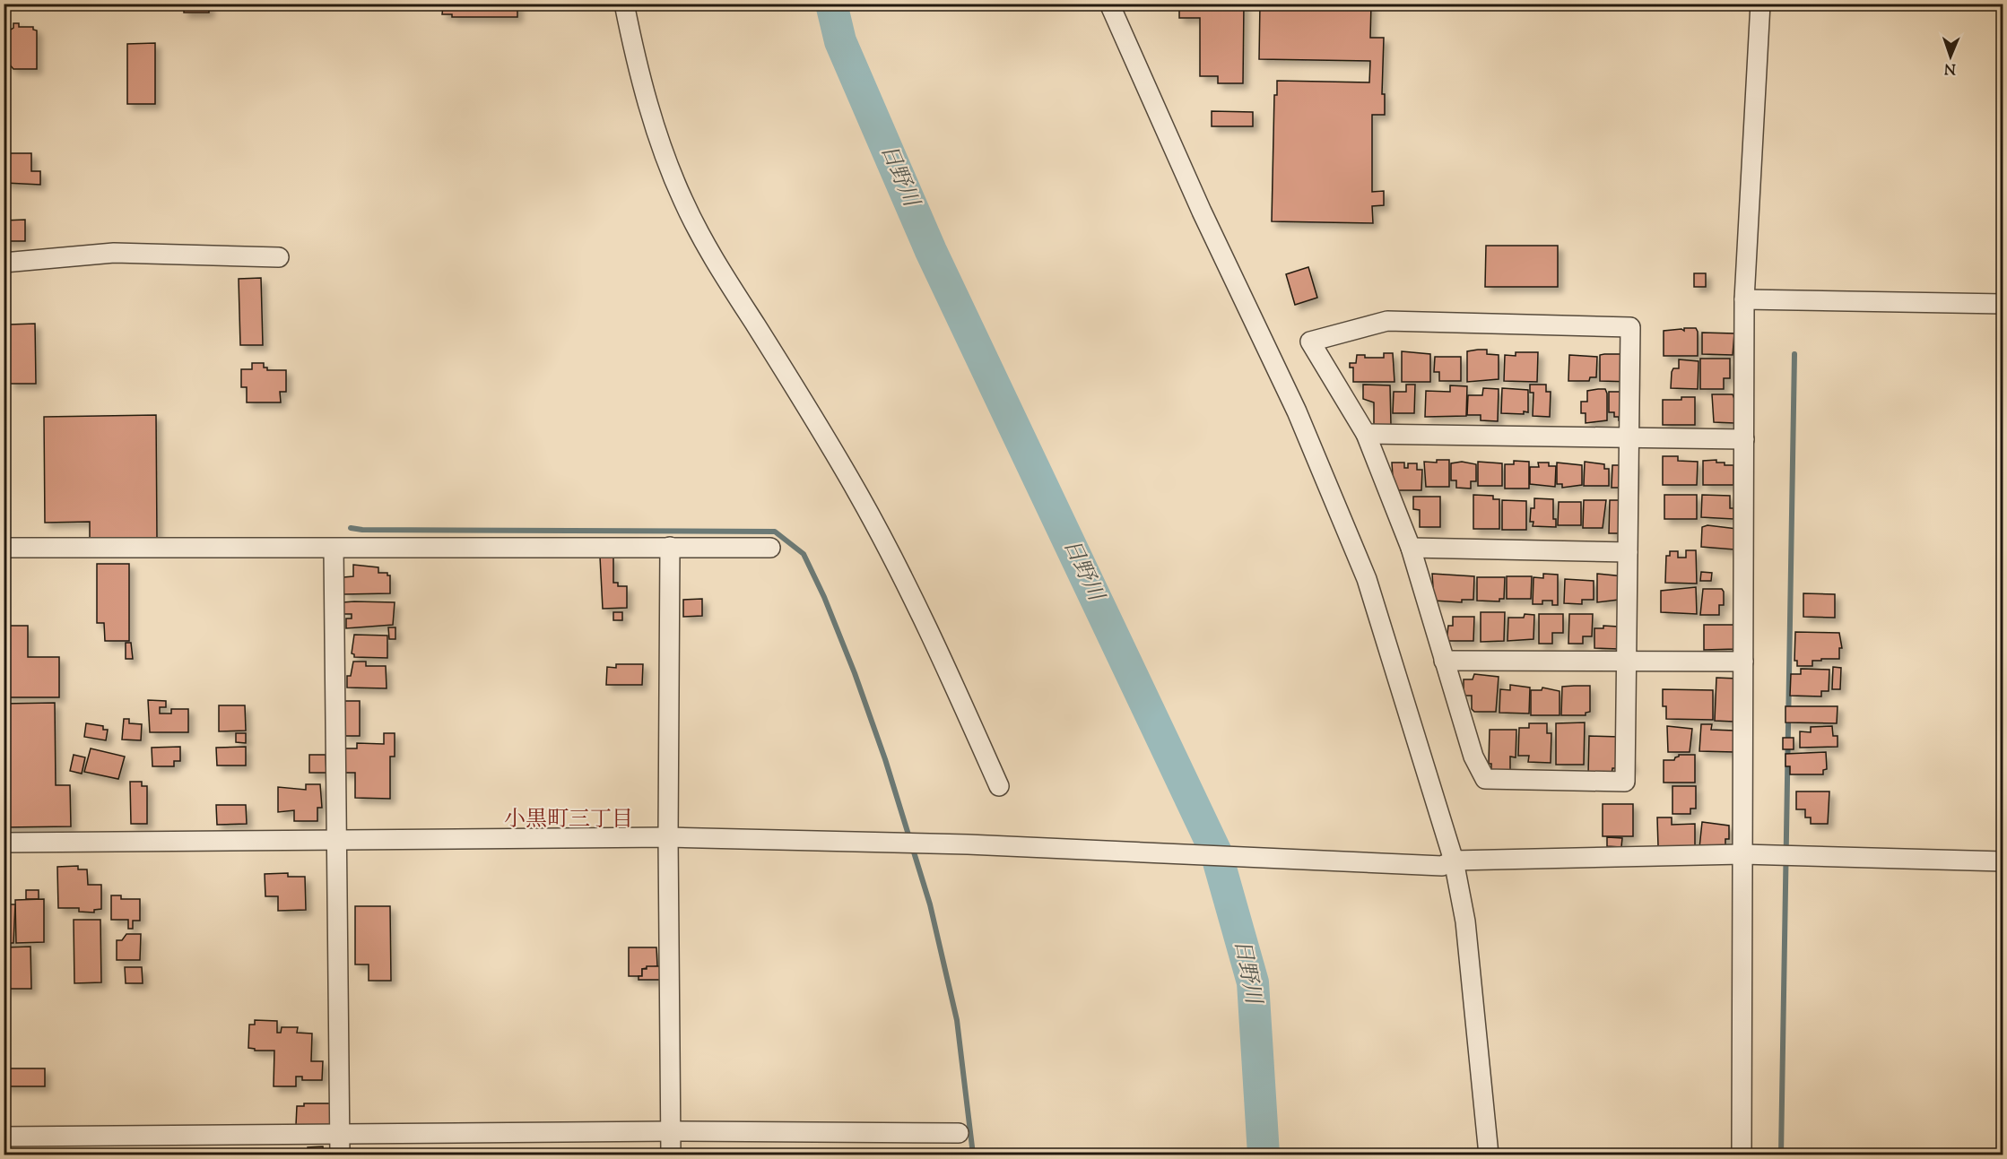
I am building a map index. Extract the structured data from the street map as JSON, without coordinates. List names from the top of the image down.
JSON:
{
  "districts": ["小黒町三丁目"],
  "water": ["日野川"],
  "north": "bottom"
}
